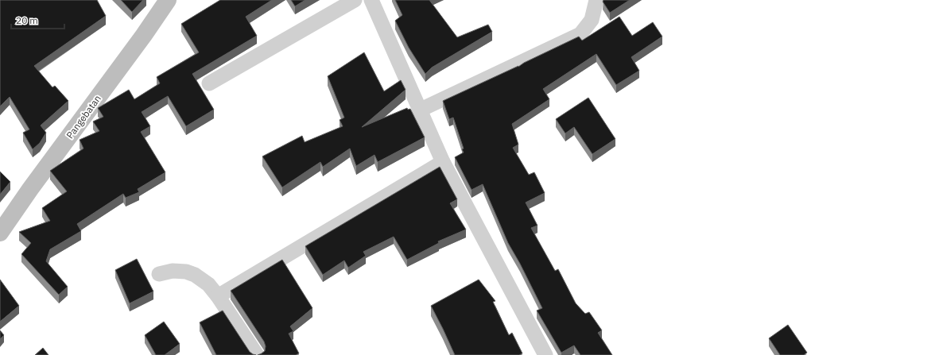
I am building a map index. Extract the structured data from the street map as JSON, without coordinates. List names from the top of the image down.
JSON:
{
  "streets": {
    "street": ["Pangebatan"]
  },
  "scale_bar": "20 m"
}
